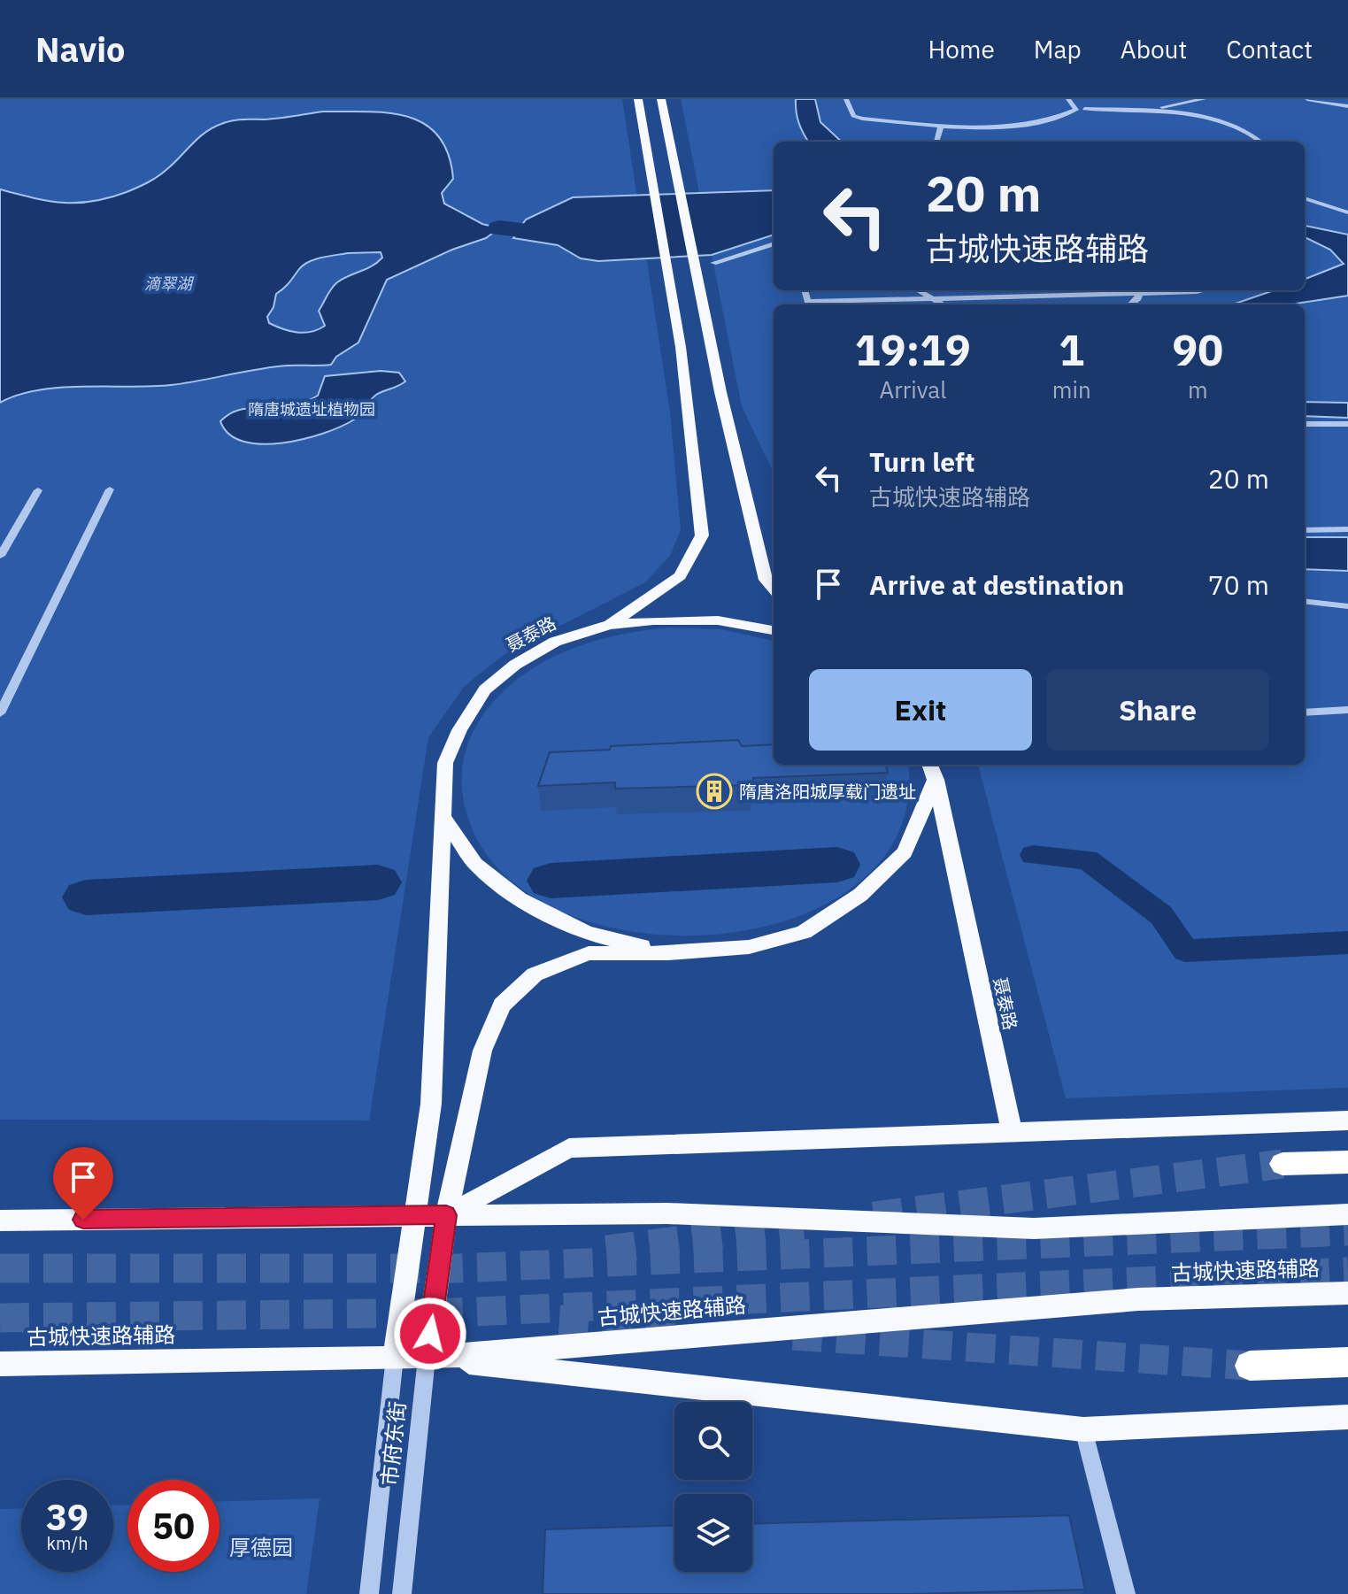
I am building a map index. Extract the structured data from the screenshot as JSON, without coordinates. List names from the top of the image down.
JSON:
{
  "streets": {
    "main road": ["聂泰路", "古城快速路辅路", "市府东街"]
  },
  "crossings": [
    ["聂泰路", "古城快速路辅路"],
    ["聂泰路", "市府东街"],
    ["古城快速路辅路", "市府东街"]
  ],
  "water": ["滴翠湖"],
  "parks": ["隋唐城遗址植物园", "厚德园"],
  "places": {
    "building": ["隋唐洛阳城厚载门遗址"]
  },
  "page": {
    "header": "Navio",
    "nav": [
      "Home",
      "Map",
      "About",
      "Contact"
    ],
    "turn": ["20 m", "古城快速路辅路"],
    "eta": [
      "19:19",
      "Arrival",
      "1",
      "min",
      "90",
      "m"
    ],
    "list": [
      {
        "name": "Turn left",
        "note": "古城快速路辅路",
        "value": "20 m"
      },
      {
        "name": "Arrive at destination",
        "value": "70 m"
      }
    ],
    "buttons": ["Exit", "Share"],
    "speed": "39 km/h",
    "limit": "50"
  }
}
